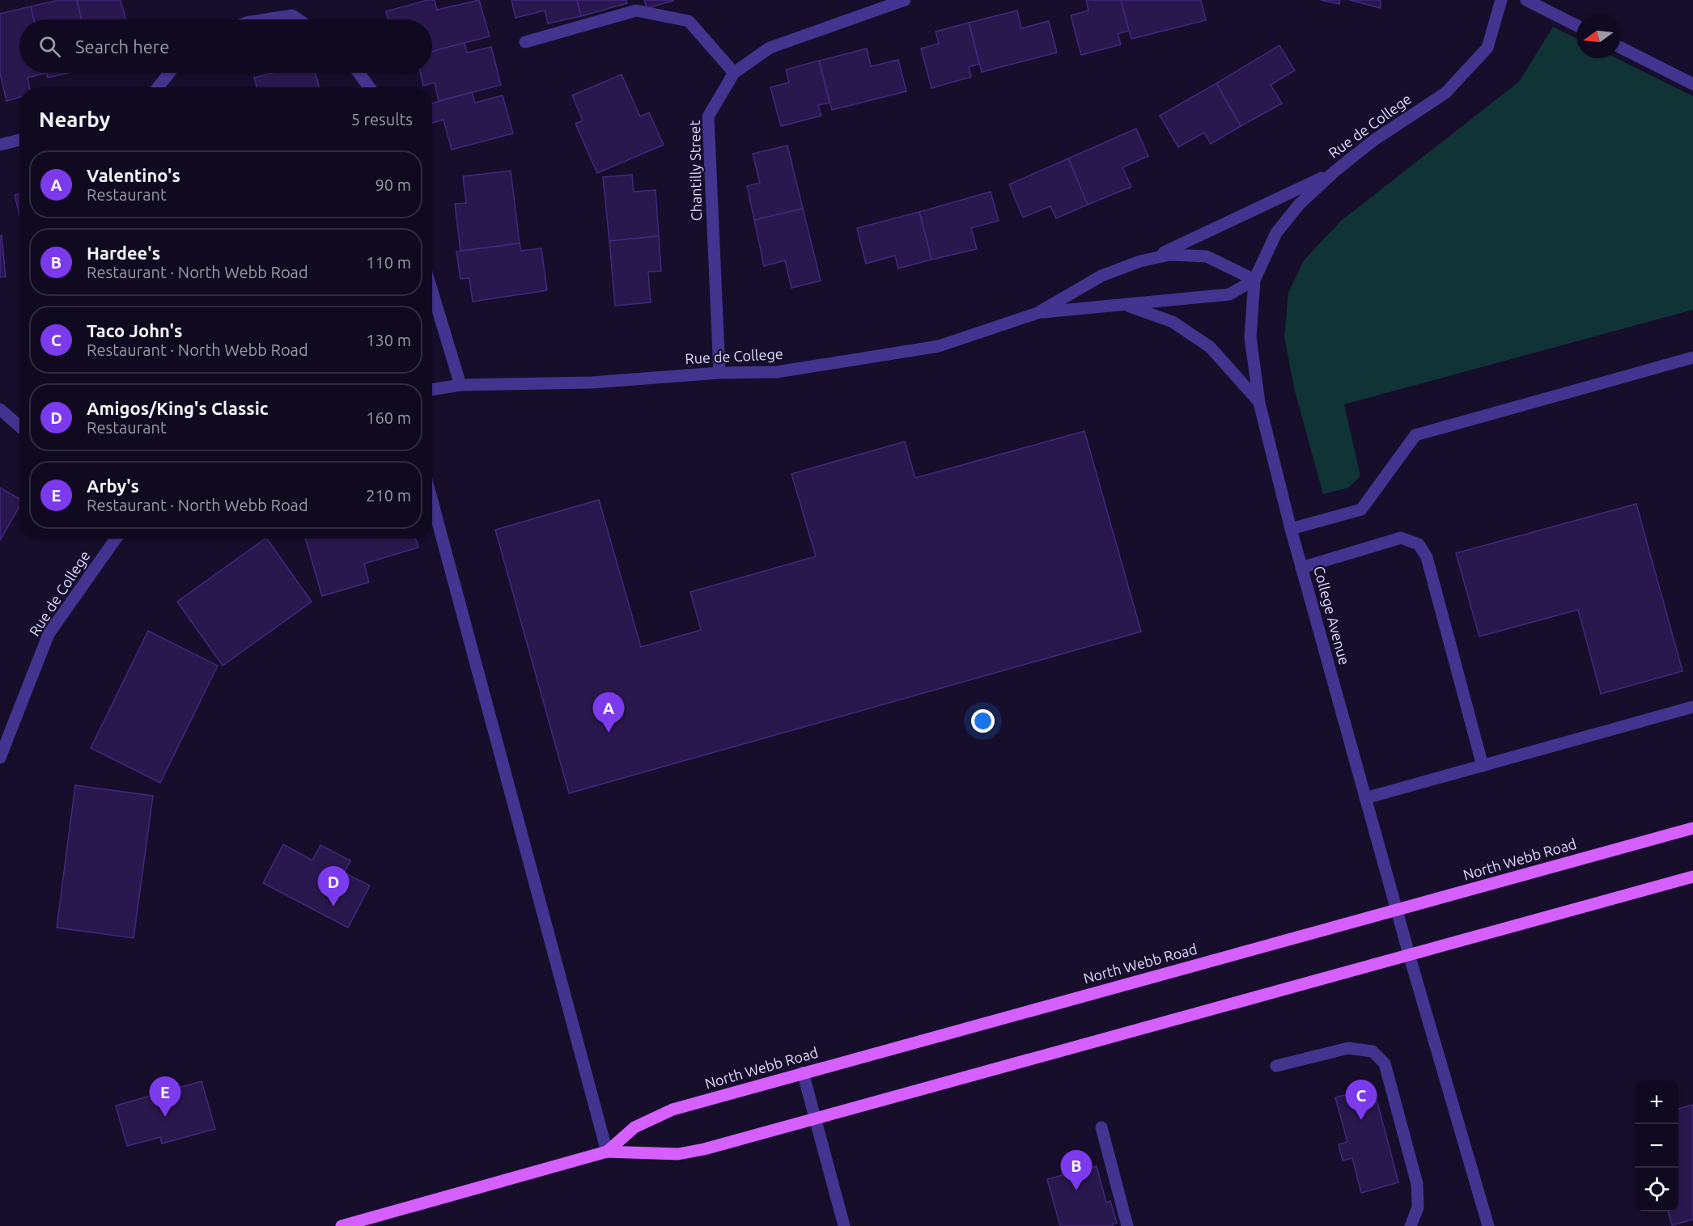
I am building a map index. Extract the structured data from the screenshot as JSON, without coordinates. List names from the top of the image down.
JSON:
{
  "streets": {
    "main road": ["North Webb Road"],
    "street": ["Rue de College", "Chantilly Street", "College Avenue"]
  },
  "crossings": [
    ["Rue de College", "Chantilly Street"],
    ["Rue de College", "College Avenue"],
    ["College Avenue", "North Webb Road"]
  ],
  "north": "left",
  "page": {
    "search": "Search here",
    "heading": ["Nearby", "5 results"],
    "list": [
      {
        "mark": "A",
        "name": "Valentino's",
        "note": "Restaurant",
        "value": "90 m"
      },
      {
        "mark": "B",
        "name": "Hardee's",
        "note": "Restaurant · North Webb Road",
        "value": "110 m"
      },
      {
        "mark": "C",
        "name": "Taco John's",
        "note": "Restaurant · North Webb Road",
        "value": "130 m"
      },
      {
        "mark": "D",
        "name": "Amigos/King's Classic",
        "note": "Restaurant",
        "value": "160 m"
      },
      {
        "mark": "E",
        "name": "Arby's",
        "note": "Restaurant · North Webb Road",
        "value": "210 m"
      }
    ],
    "pins": [
      "A",
      "D",
      "E",
      "C",
      "B"
    ],
    "map_buttons": ["+", "−"]
  }
}
